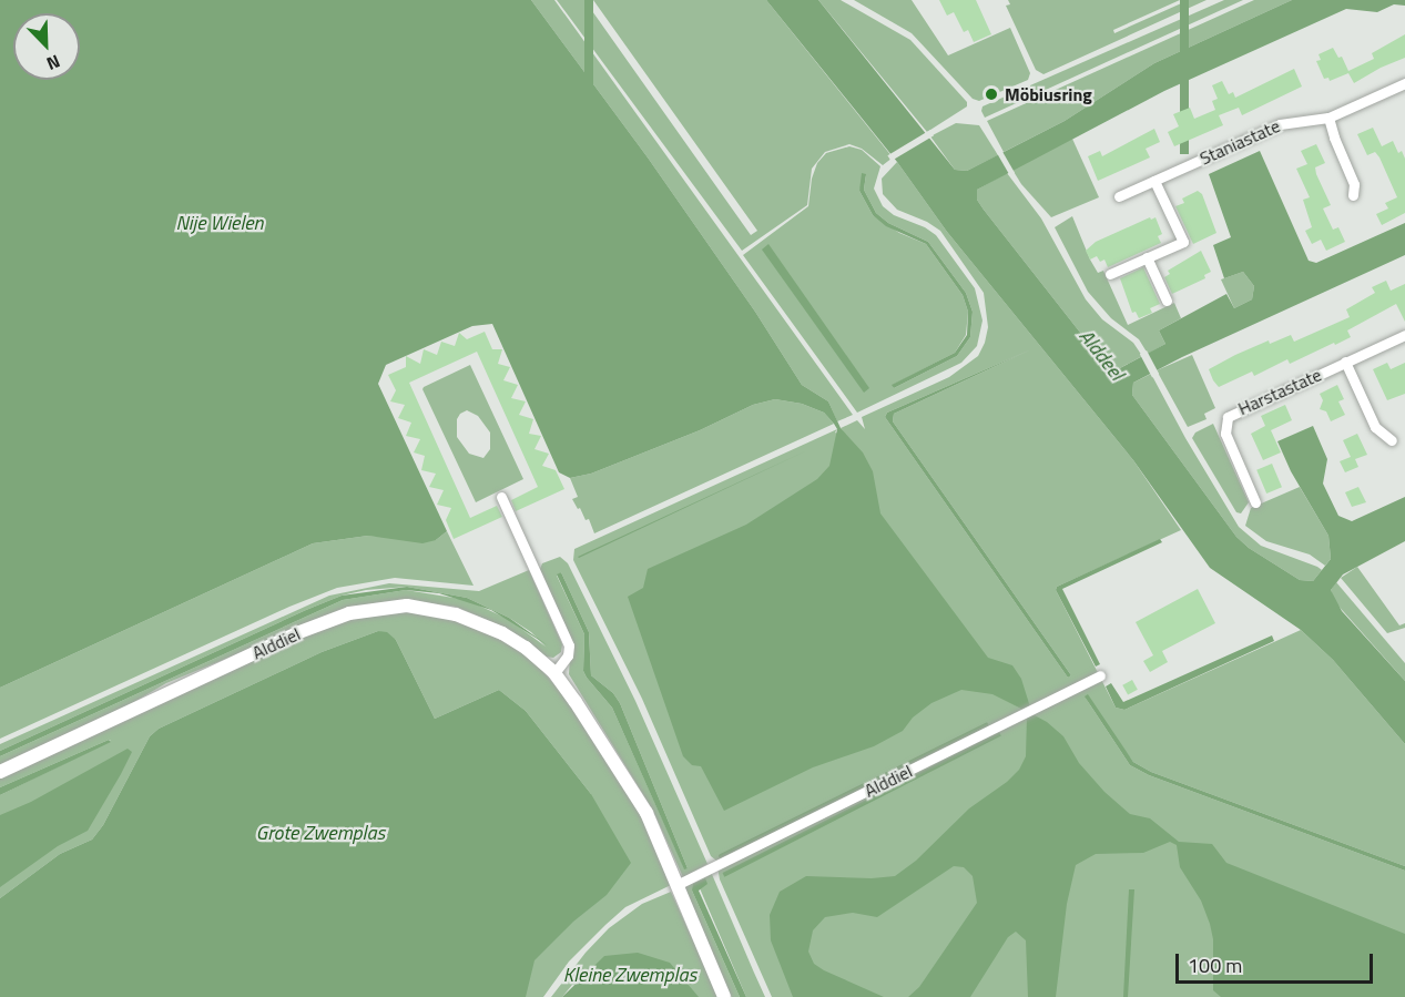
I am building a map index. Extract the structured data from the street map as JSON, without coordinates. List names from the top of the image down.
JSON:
{
  "streets": {
    "street": ["Staniastate", "Harstastate", "Alddiel"]
  },
  "water": [
    "Nije Wielen",
    "Alddeel",
    "Grote Zwemplas",
    "Kleine Zwemplas"
  ],
  "places": ["Möbiusring"],
  "scale_bar": "100 m",
  "north": "bottom right"
}
